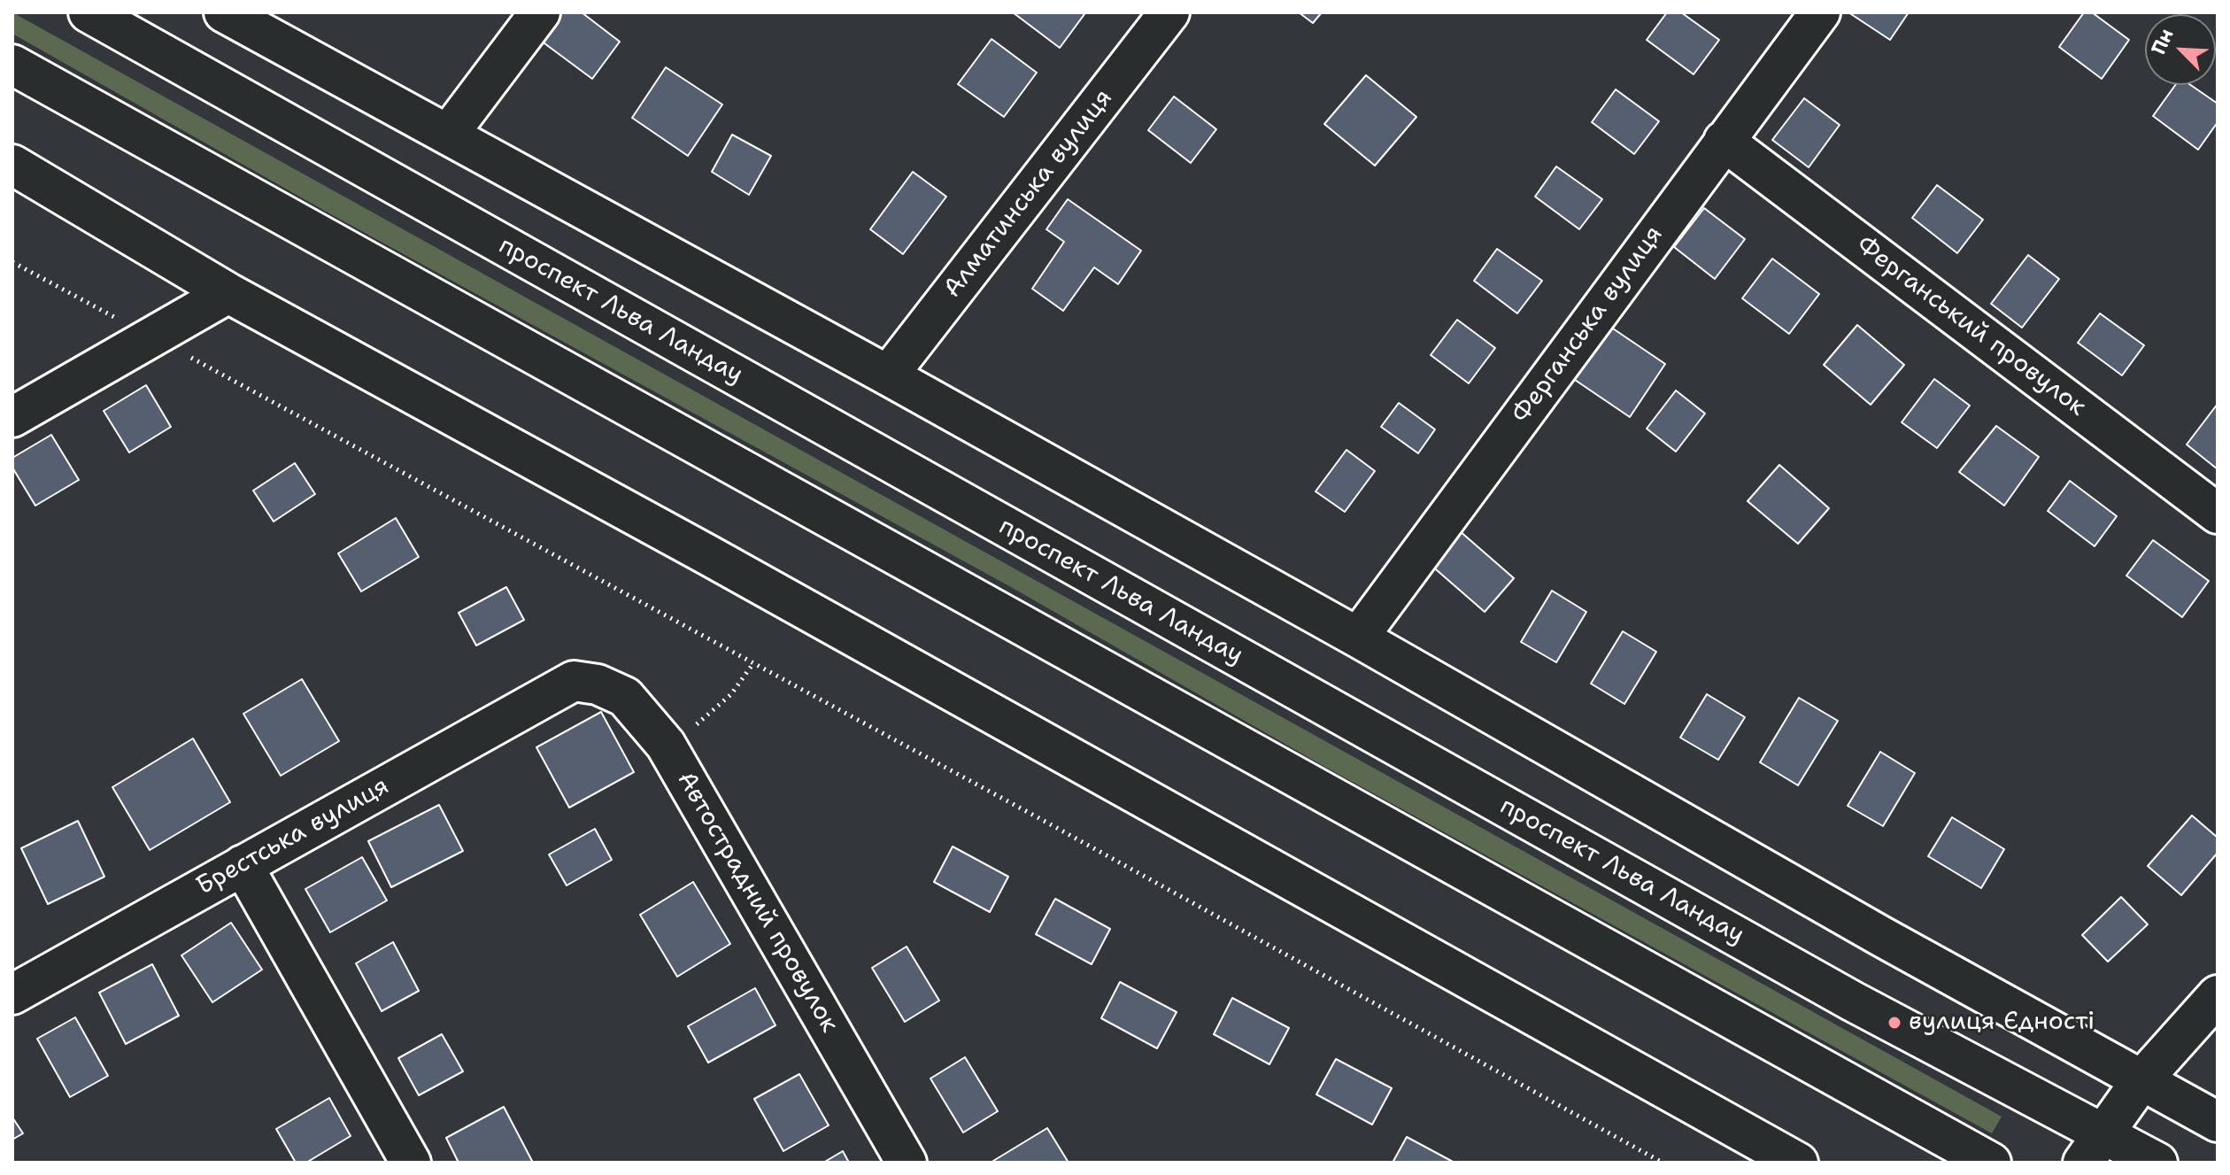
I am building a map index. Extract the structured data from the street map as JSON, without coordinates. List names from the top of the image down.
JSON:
{
  "streets": {
    "street": [
      "Алматинська вулиця",
      "проспект Льва Ландау",
      "Ферганська вулиця",
      "Ферганський провулок",
      "Брестська вулиця",
      "Автострадний провулок"
    ]
  },
  "crossings": [
    ["Ферганська вулиця", "Ферганський провулок"],
    ["Брестська вулиця", "Автострадний провулок"]
  ],
  "places": ["вулиця Єдності"],
  "north": "top left"
}
